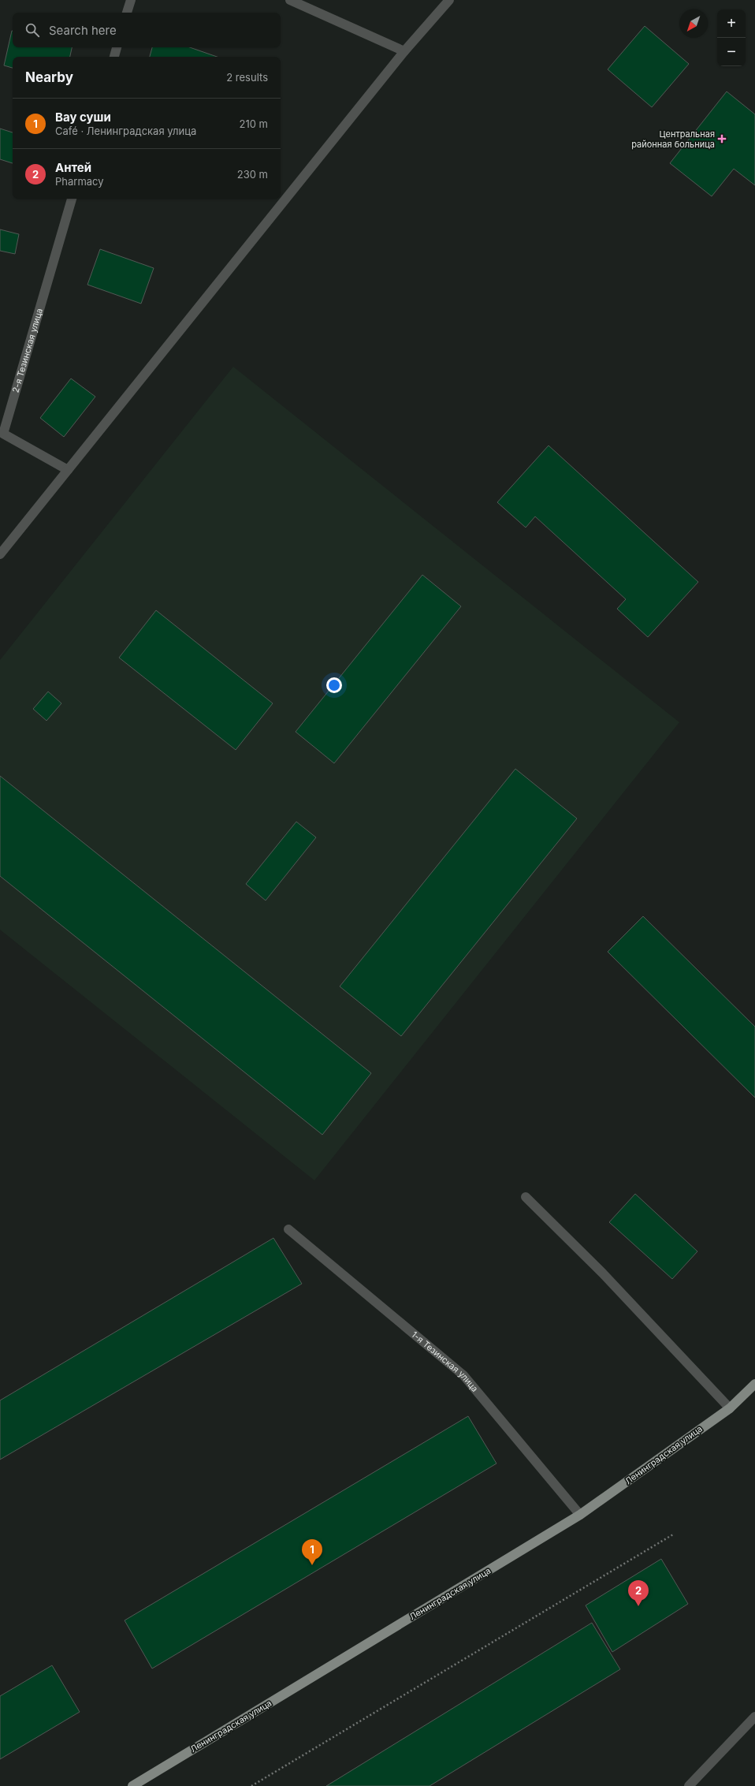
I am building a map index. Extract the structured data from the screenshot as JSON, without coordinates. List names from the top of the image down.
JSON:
{
  "streets": {
    "main road": ["Ленинградская улица"],
    "street": ["2-я Тезинская улица", "1-я Тезинская улица"]
  },
  "crossings": [
    ["1-я Тезинская улица", "Ленинградская улица"]
  ],
  "places": {
    "health": ["Центральная районная больница"]
  },
  "north": "bottom left",
  "page": {
    "map_buttons": ["+", "−"],
    "search": "Search here",
    "heading": ["Nearby", "2 results"],
    "list": [
      {
        "mark": "1",
        "name": "Вау суши",
        "note": "Café · Ленинградская улица",
        "value": "210 m"
      },
      {
        "mark": "2",
        "name": "Антей",
        "note": "Pharmacy",
        "value": "230 m"
      }
    ],
    "pins": ["1", "2"]
  }
}
